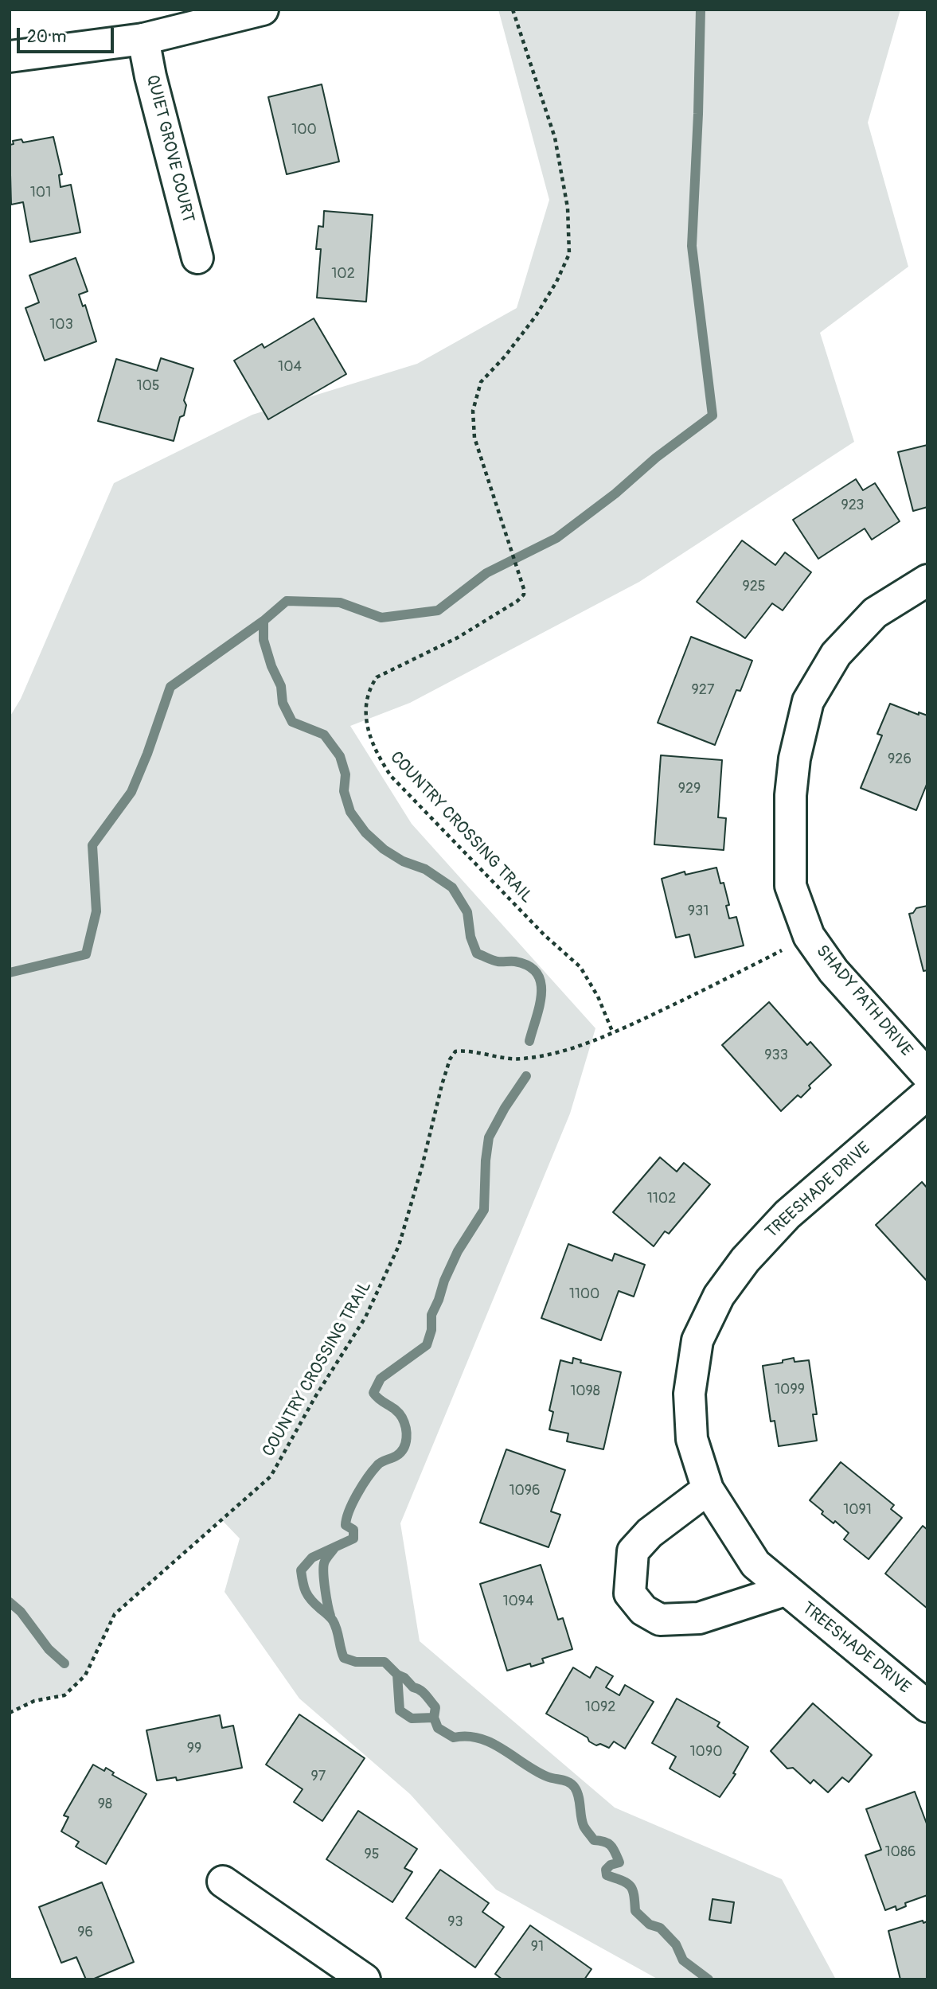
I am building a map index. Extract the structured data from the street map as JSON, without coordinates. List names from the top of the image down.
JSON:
{
  "streets": {
    "street": ["QUIET GROVE COURT", "SHADY PATH DRIVE", "TREESHADE DRIVE"],
    "path": ["COUNTRY CROSSING TRAIL"]
  },
  "crossings": [
    ["COUNTRY CROSSING TRAIL", "SHADY PATH DRIVE"]
  ],
  "house_numbers": [
    "100",
    "101",
    "102",
    "103",
    "104",
    "105",
    "923",
    "925",
    "927",
    "926",
    "929",
    "931",
    "933",
    "1102",
    "1100",
    "1099",
    "1098",
    "1096",
    "1091",
    "1094",
    "1092",
    "99",
    "1090",
    "97",
    "98",
    "1086",
    "95",
    "93",
    "96",
    "91"
  ],
  "scale_bar": "20 m"
}
